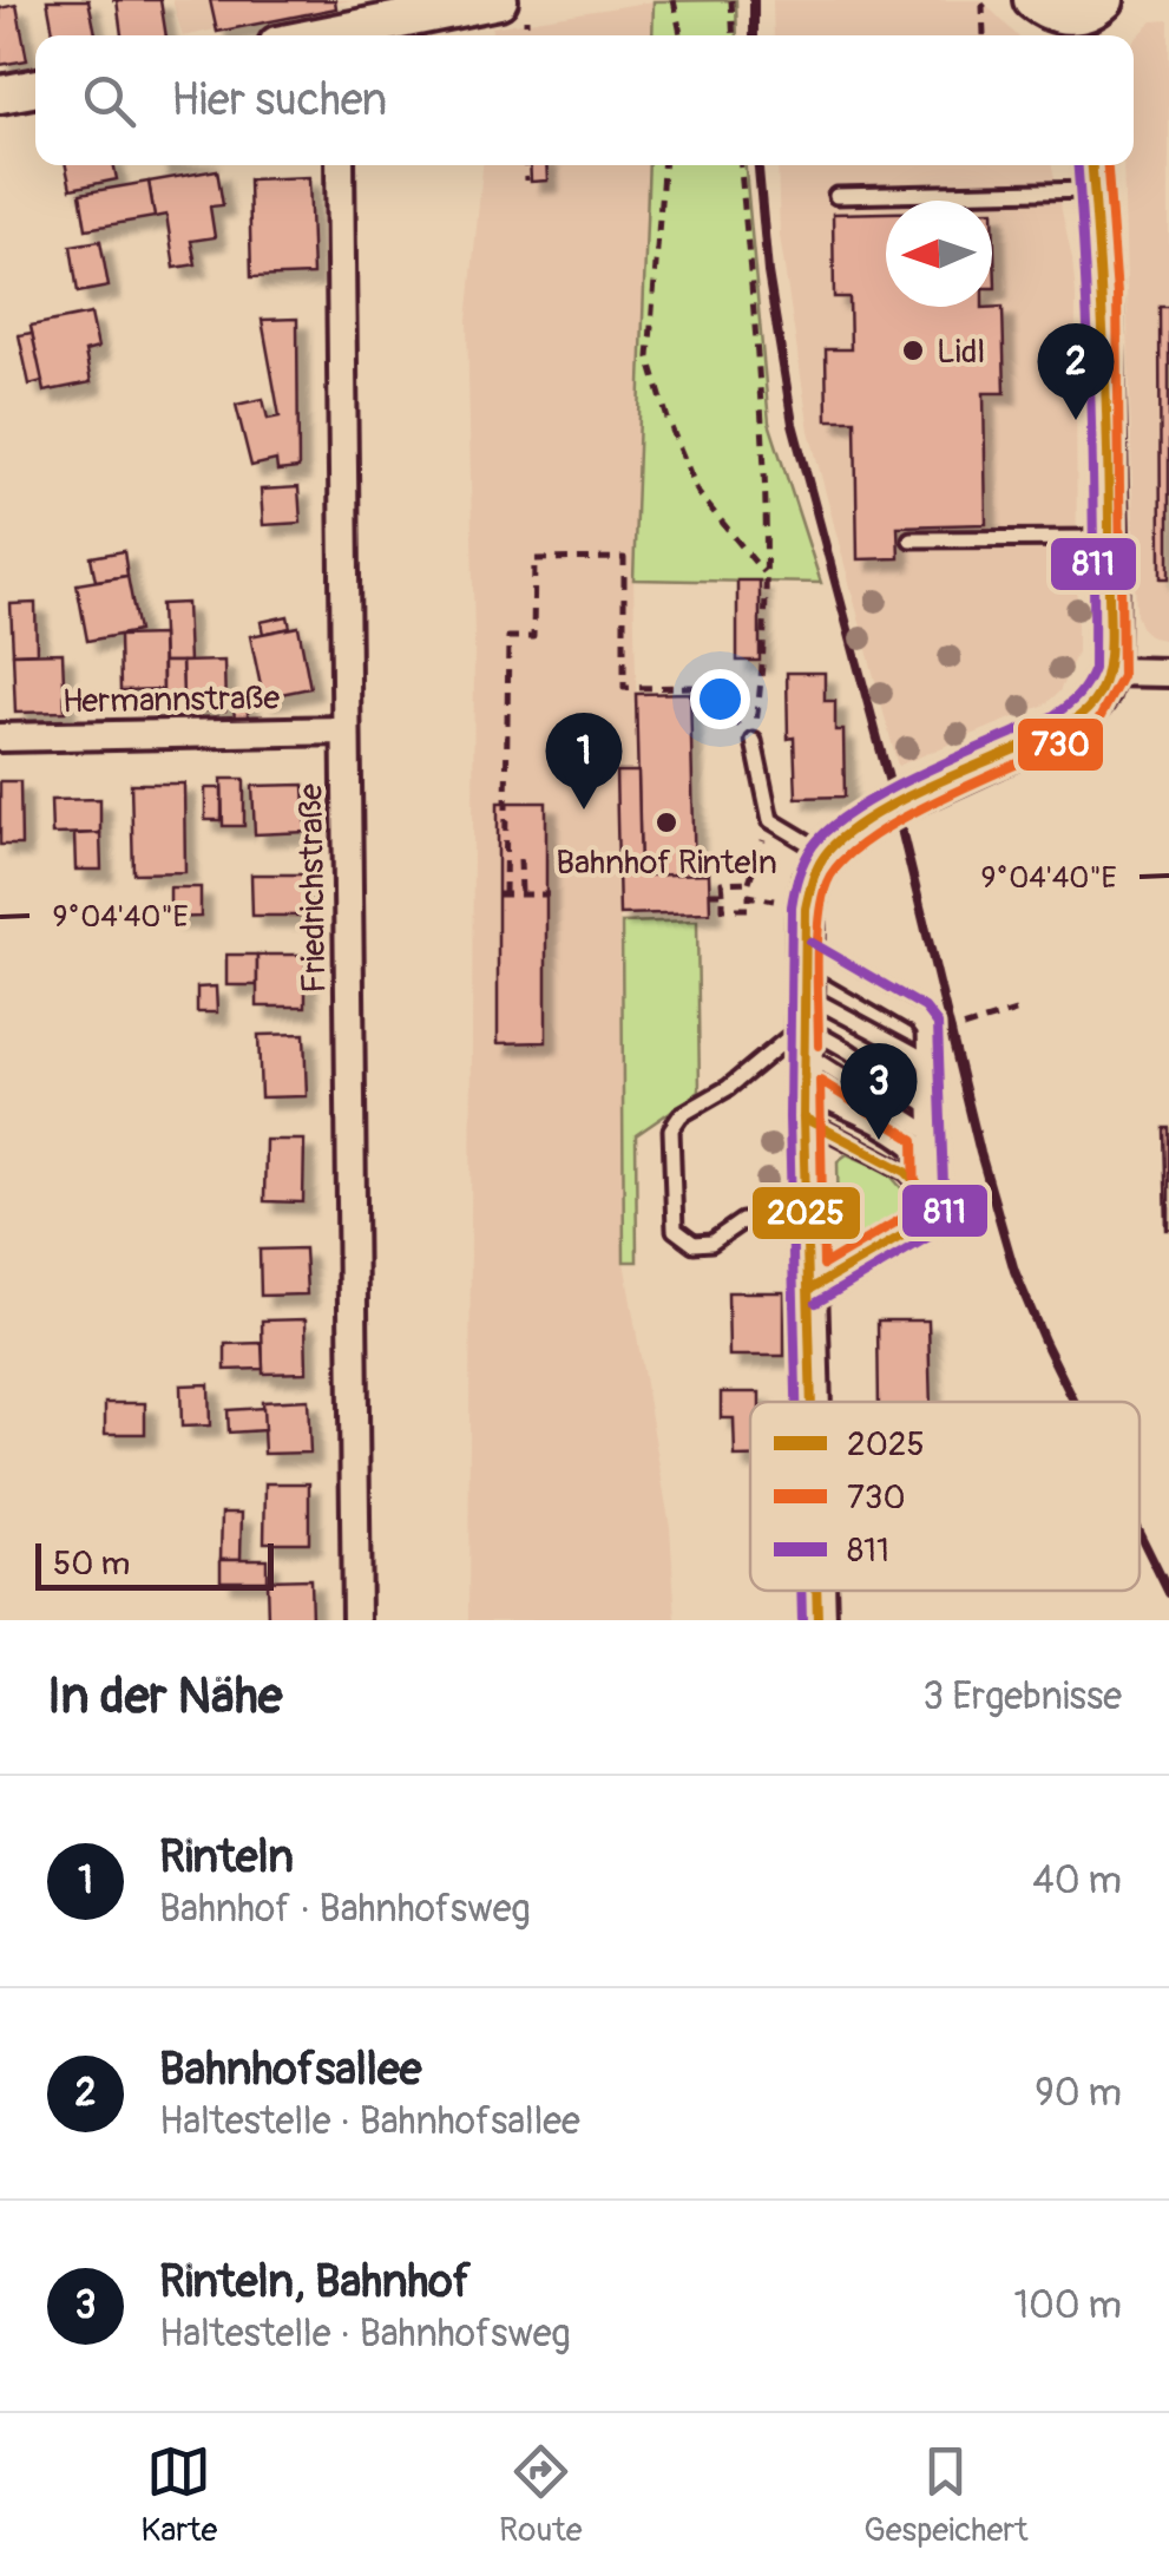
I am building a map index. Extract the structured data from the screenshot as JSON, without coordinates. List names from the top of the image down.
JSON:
{
  "streets": {
    "street": ["Hermannstraße", "Friedrichstraße"]
  },
  "crossings": [
    ["Hermannstraße", "Friedrichstraße"]
  ],
  "places": ["Lidl", "Bahnhof Rinteln"],
  "lines": ["transit line 2025", "transit line 730", "transit line 811"],
  "legend": ["2025", "730", "811"],
  "scale_bar": "50 m",
  "north": "left",
  "page": {
    "search": "Hier suchen",
    "pins": ["2", "1", "3"],
    "scale": "50 m",
    "heading": ["In der Nähe", "3 Ergebnisse"],
    "list": [
      {
        "mark": "1",
        "name": "Rinteln",
        "note": "Bahnhof · Bahnhofsweg",
        "value": "40 m"
      },
      {
        "mark": "2",
        "name": "Bahnhofsallee",
        "note": "Haltestelle · Bahnhofsallee",
        "value": "90 m"
      },
      {
        "mark": "3",
        "name": "Rinteln, Bahnhof",
        "note": "Haltestelle · Bahnhofsweg",
        "value": "100 m"
      }
    ],
    "nav": ["Karte", "Route", "Gespeichert"]
  },
  "coordinates": ["9°04'40\"E"]
}
